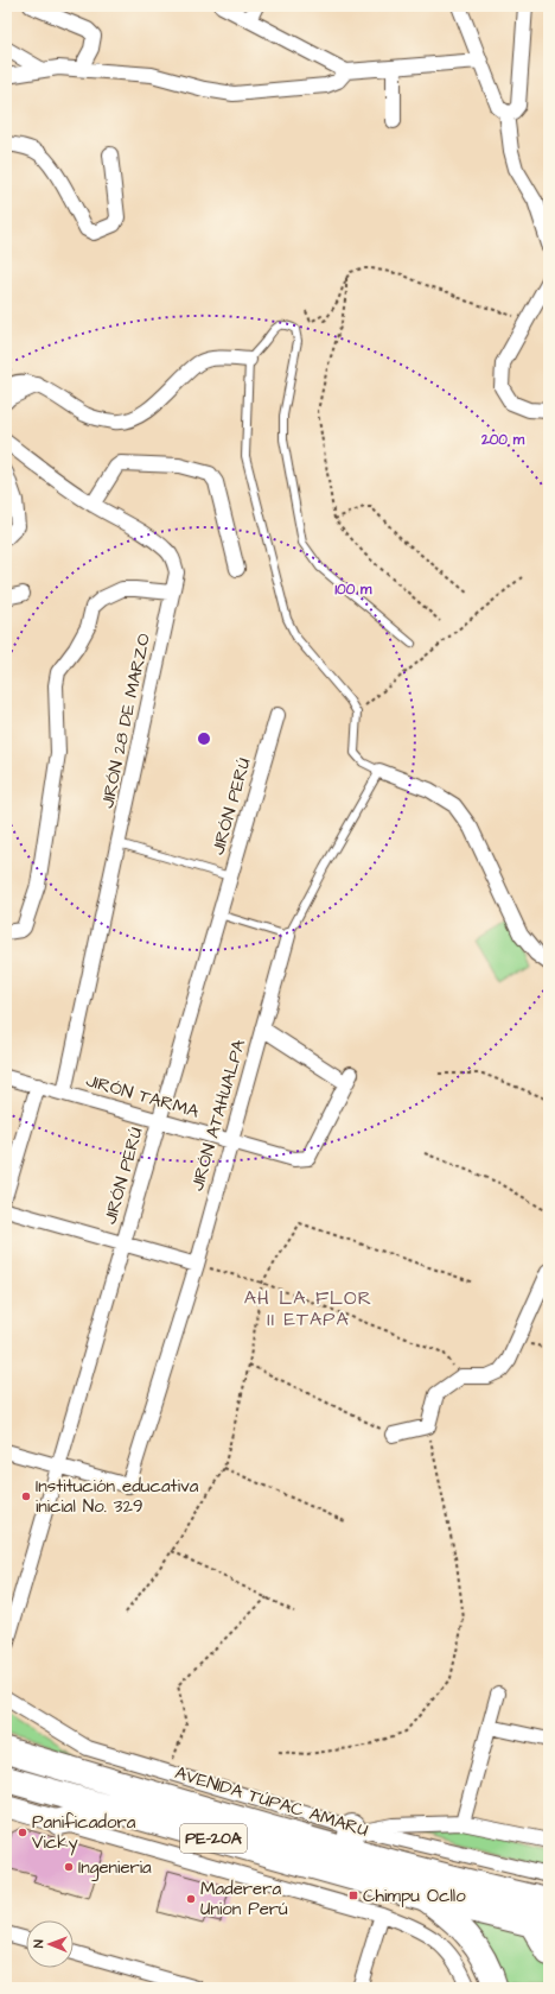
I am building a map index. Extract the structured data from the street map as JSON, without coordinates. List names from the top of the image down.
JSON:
{
  "streets": {
    "highway": ["AVENIDA TÚPAC AMARU", "PE-20A"],
    "street": [
      "JIRÓN 28 DE MARZO",
      "JIRÓN PERÚ",
      "JIRÓN TARMA",
      "JIRÓN ATAHUALPA"
    ]
  },
  "crossings": [
    ["JIRÓN 28 DE MARZO", "JIRÓN TARMA"],
    ["JIRÓN PERÚ", "JIRÓN TARMA"],
    ["JIRÓN PERÚ", "JIRÓN ATAHUALPA"],
    ["JIRÓN TARMA", "JIRÓN ATAHUALPA"]
  ],
  "districts": ["AH LA FLOR II ETAPA"],
  "places": {
    "other": [
      "Institución educativa inicial No. 329",
      "Panificadora Vicky",
      "Ingenieria",
      "Maderera Union Perú"
    ],
    "transit": ["Chimpu Ocllo"]
  },
  "north": "left",
  "rings": ["200 m", "100 m"]
}
